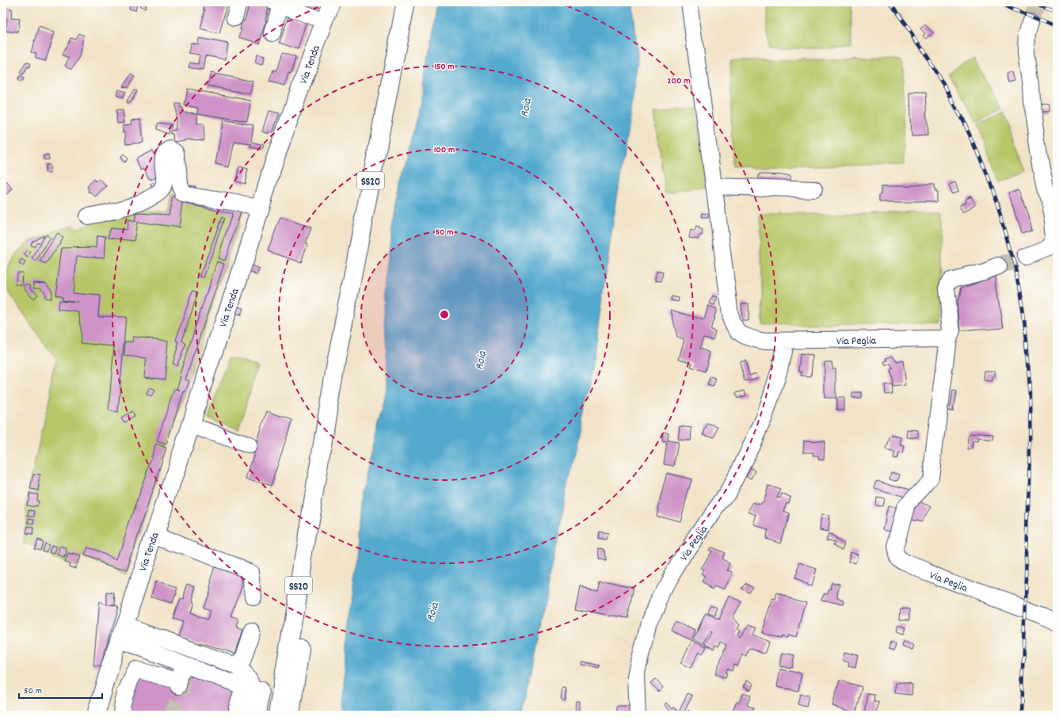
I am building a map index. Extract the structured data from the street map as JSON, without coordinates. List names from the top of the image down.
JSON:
{
  "streets": {
    "main road": ["Via Tenda", "SS20"],
    "street": ["Via Peglia"]
  },
  "water": ["Roia"],
  "scale_bar": "50 m",
  "rings": [
    "150 m",
    "200 m",
    "100 m",
    "50 m"
  ]
}
